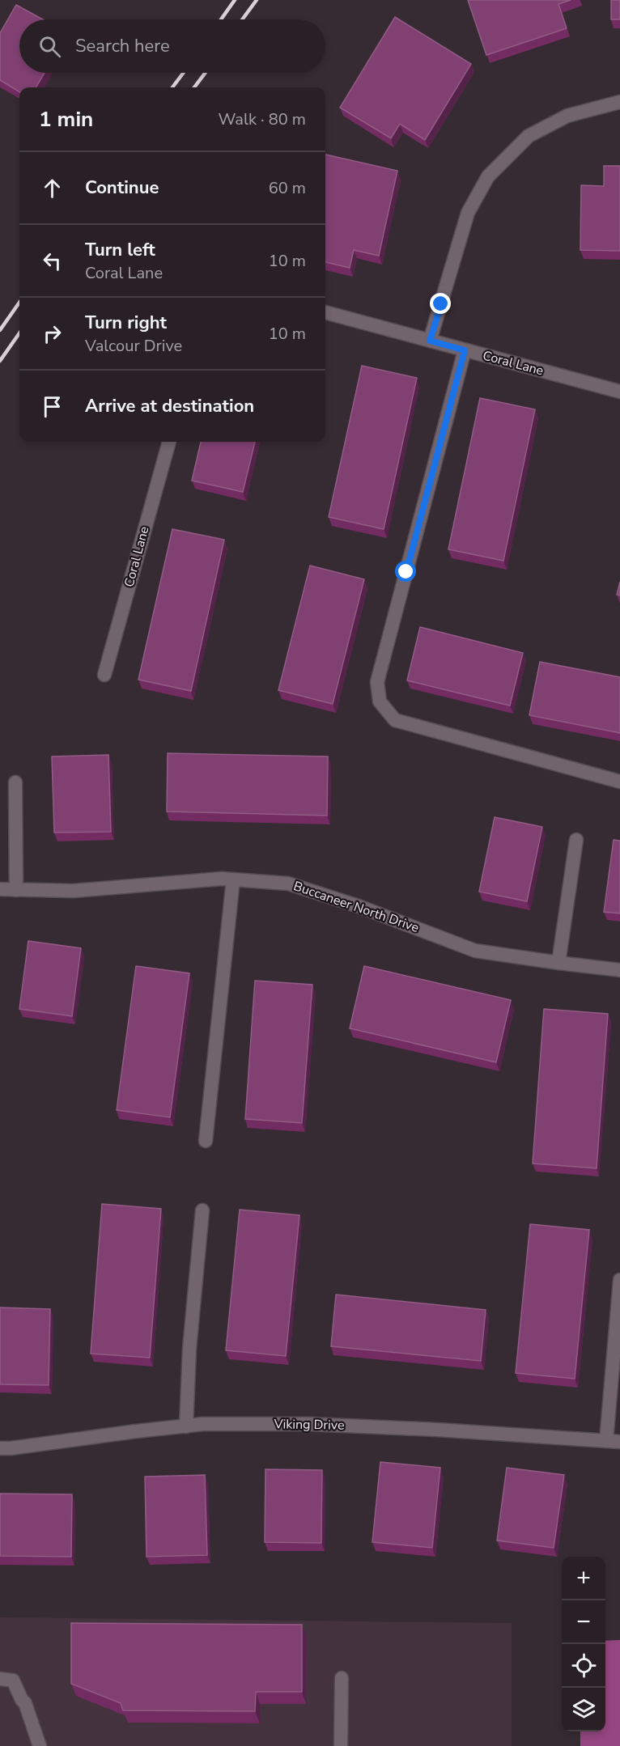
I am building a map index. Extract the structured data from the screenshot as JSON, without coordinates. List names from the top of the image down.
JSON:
{
  "streets": {
    "street": ["Coral Lane", "Buccaneer North Drive", "Viking Drive"]
  },
  "page": {
    "search": "Search here",
    "heading": ["1 min", "Walk · 80 m"],
    "list": [
      ["Continue", "60 m"],
      ["Turn left", "Coral Lane", "10 m"],
      ["Turn right", "Valcour Drive", "10 m"],
      "Arrive at destination"
    ],
    "map_buttons": ["+", "−"]
  }
}
